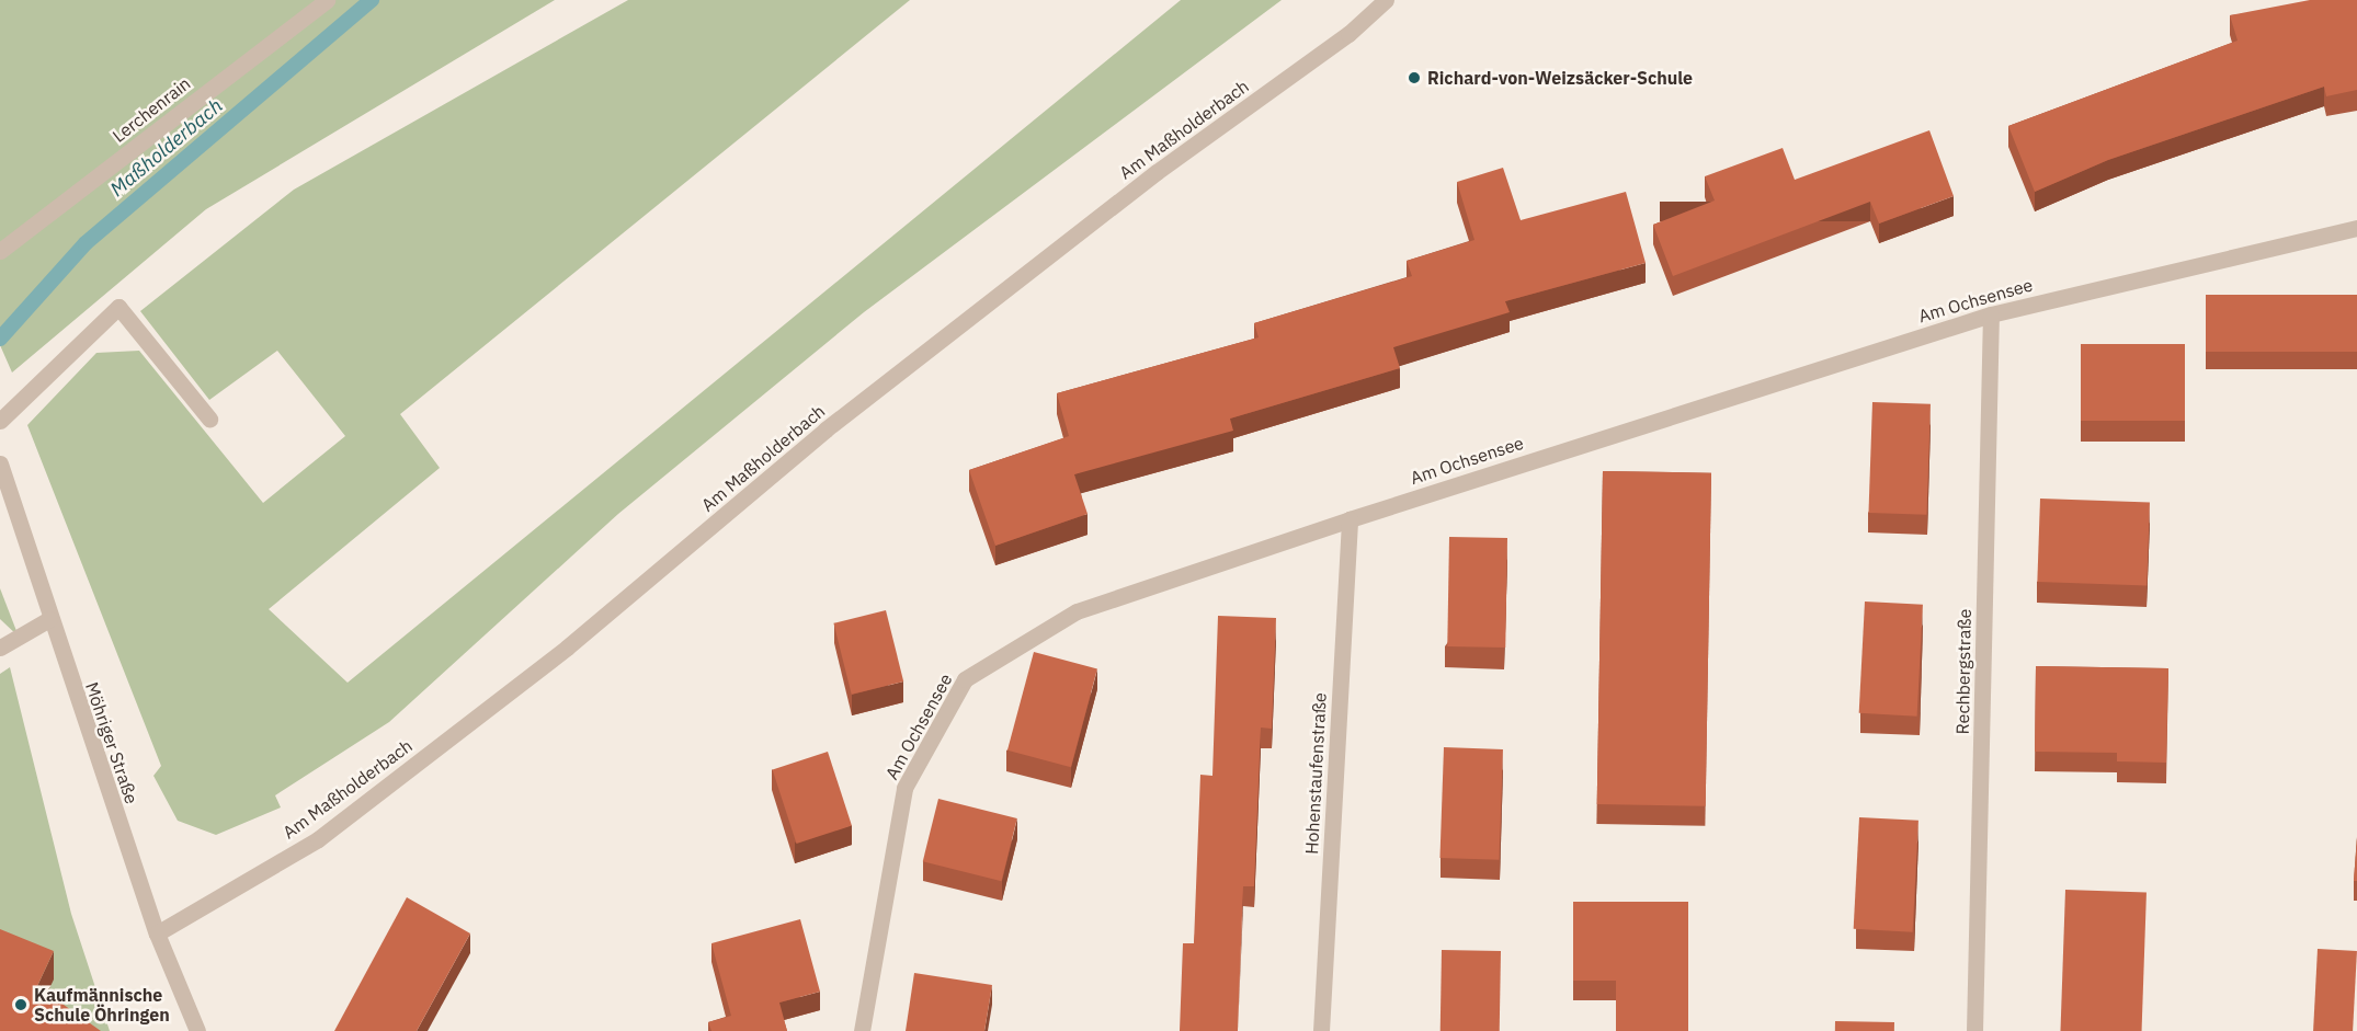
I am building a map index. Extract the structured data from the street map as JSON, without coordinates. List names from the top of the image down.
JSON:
{
  "streets": {
    "street": [
      "Lerchenrain",
      "Am Maßholderbach",
      "Am Ochsensee",
      "Rechbergstraße",
      "Möhriger Straße",
      "Hohenstaufenstraße"
    ]
  },
  "crossings": [
    ["Am Maßholderbach", "Möhriger Straße"],
    ["Am Ochsensee", "Rechbergstraße"],
    ["Am Ochsensee", "Hohenstaufenstraße"]
  ],
  "water": ["Maßholderbach"],
  "places": ["Richard-von-Weizsäcker-Schule", "Kaufmännische Schule Öhringen"]
}
